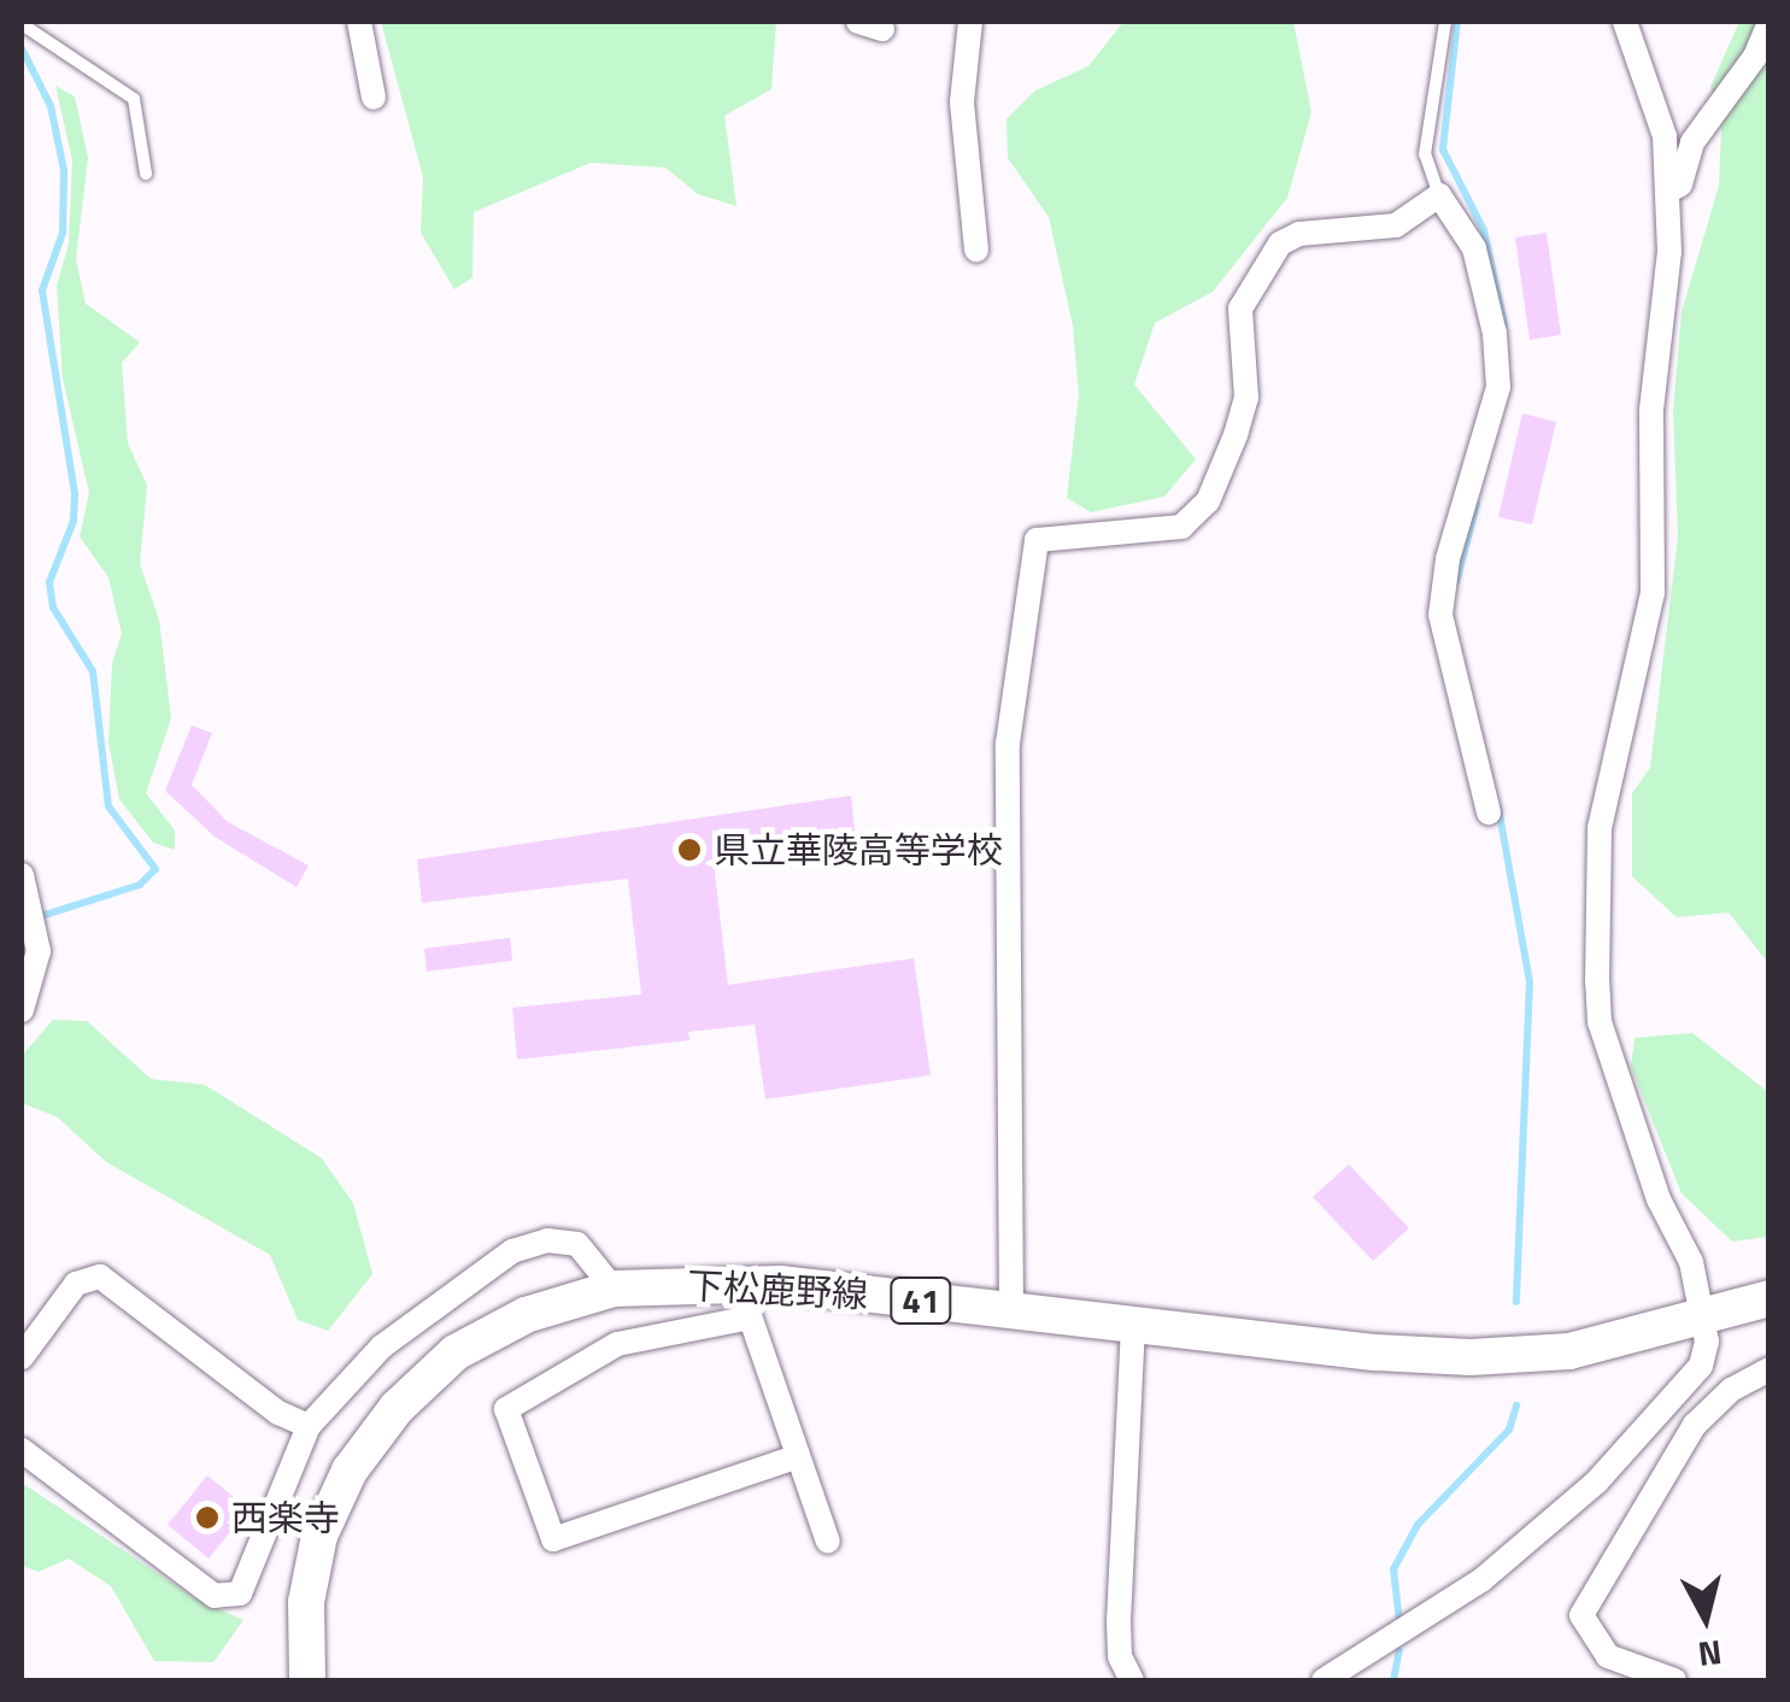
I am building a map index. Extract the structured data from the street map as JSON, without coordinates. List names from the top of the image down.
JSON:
{
  "streets": {
    "main road": ["下松鹿野線", "41"]
  },
  "places": ["県立華陵高等学校", "西楽寺"],
  "north": "bottom"
}
